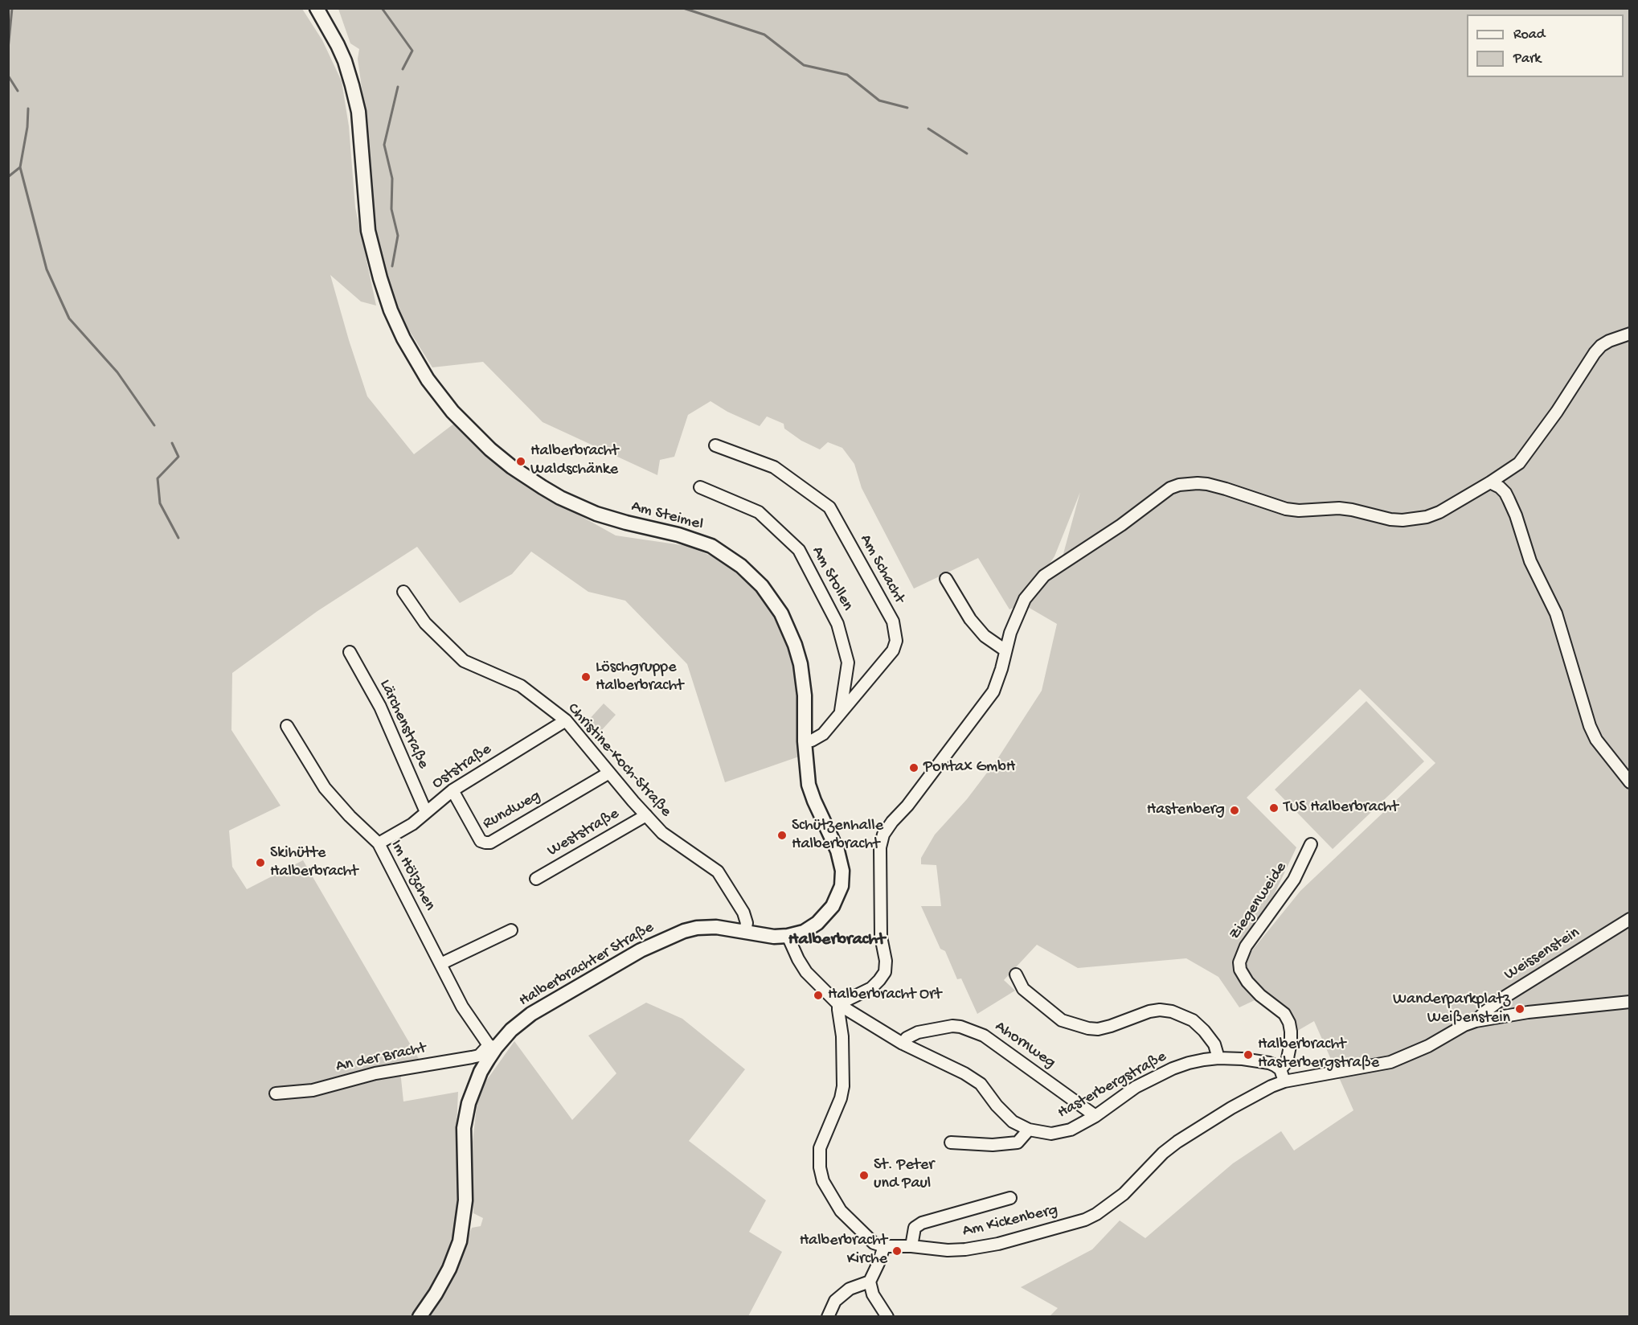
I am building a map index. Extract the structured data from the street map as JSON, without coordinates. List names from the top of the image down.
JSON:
{
  "streets": {
    "main road": ["Am Steimel", "Halberbrachter Straße"],
    "street": [
      "Am Schacht",
      "Am Stollen",
      "Lärchenstraße",
      "Christine-Koch-Straße",
      "Oststraße",
      "Rundweg",
      "Weststraße",
      "Im Hölzchen",
      "Ziegenweide",
      "Weissenstein",
      "Ahornweg",
      "An der Bracht",
      "Hasterbergstraße",
      "Am Kickenberg"
    ]
  },
  "crossings": [
    ["Am Steimel", "Am Schacht"],
    ["Am Steimel", "Halberbrachter Straße"],
    ["Am Steimel", "Hasterbergstraße"],
    ["Am Schacht", "Am Stollen"],
    ["Lärchenstraße", "Oststraße"],
    ["Christine-Koch-Straße", "Oststraße"],
    ["Christine-Koch-Straße", "Rundweg"],
    ["Christine-Koch-Straße", "Weststraße"],
    ["Christine-Koch-Straße", "Halberbrachter Straße"],
    ["Oststraße", "Rundweg"],
    ["Oststraße", "Im Hölzchen"],
    ["Im Hölzchen", "Halberbrachter Straße"],
    ["Im Hölzchen", "An der Bracht"],
    ["Ziegenweide", "Hasterbergstraße"],
    ["Weissenstein", "Am Kickenberg"],
    ["Halberbrachter Straße", "An der Bracht"],
    ["Halberbrachter Straße", "Hasterbergstraße"],
    ["Ahornweg", "Hasterbergstraße"],
    ["Hasterbergstraße", "Am Kickenberg"]
  ],
  "districts": ["Halberbracht"],
  "places": [
    "Halberbracht Waldschänke",
    "Löschgruppe Halberbracht",
    "Pontax GmbH",
    "TUS Halberbracht",
    "Hastenberg",
    "Schützenhalle Halberbracht",
    "Skihütte Halberbracht",
    "Halberbracht Ort",
    "Wanderparkplatz Weißenstein",
    "Halberbracht Hasterbergstraße",
    "St. Peter und Paul",
    "Halberbracht Kirche"
  ],
  "legend": ["Road", "Park"]
}
